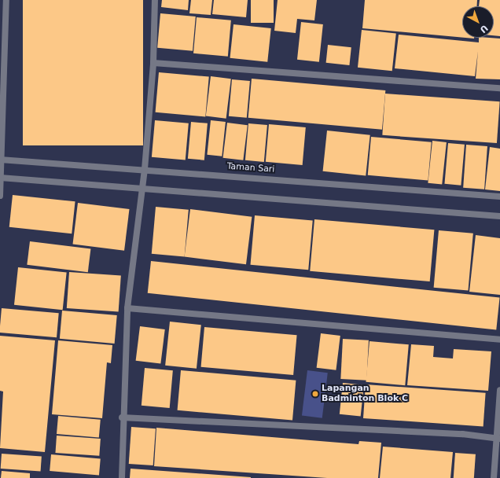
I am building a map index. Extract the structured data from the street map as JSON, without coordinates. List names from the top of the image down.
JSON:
{
  "streets": {
    "street": ["Taman Sari"]
  },
  "places": ["Lapangan Badminton Blok C"],
  "north": "bottom right"
}
